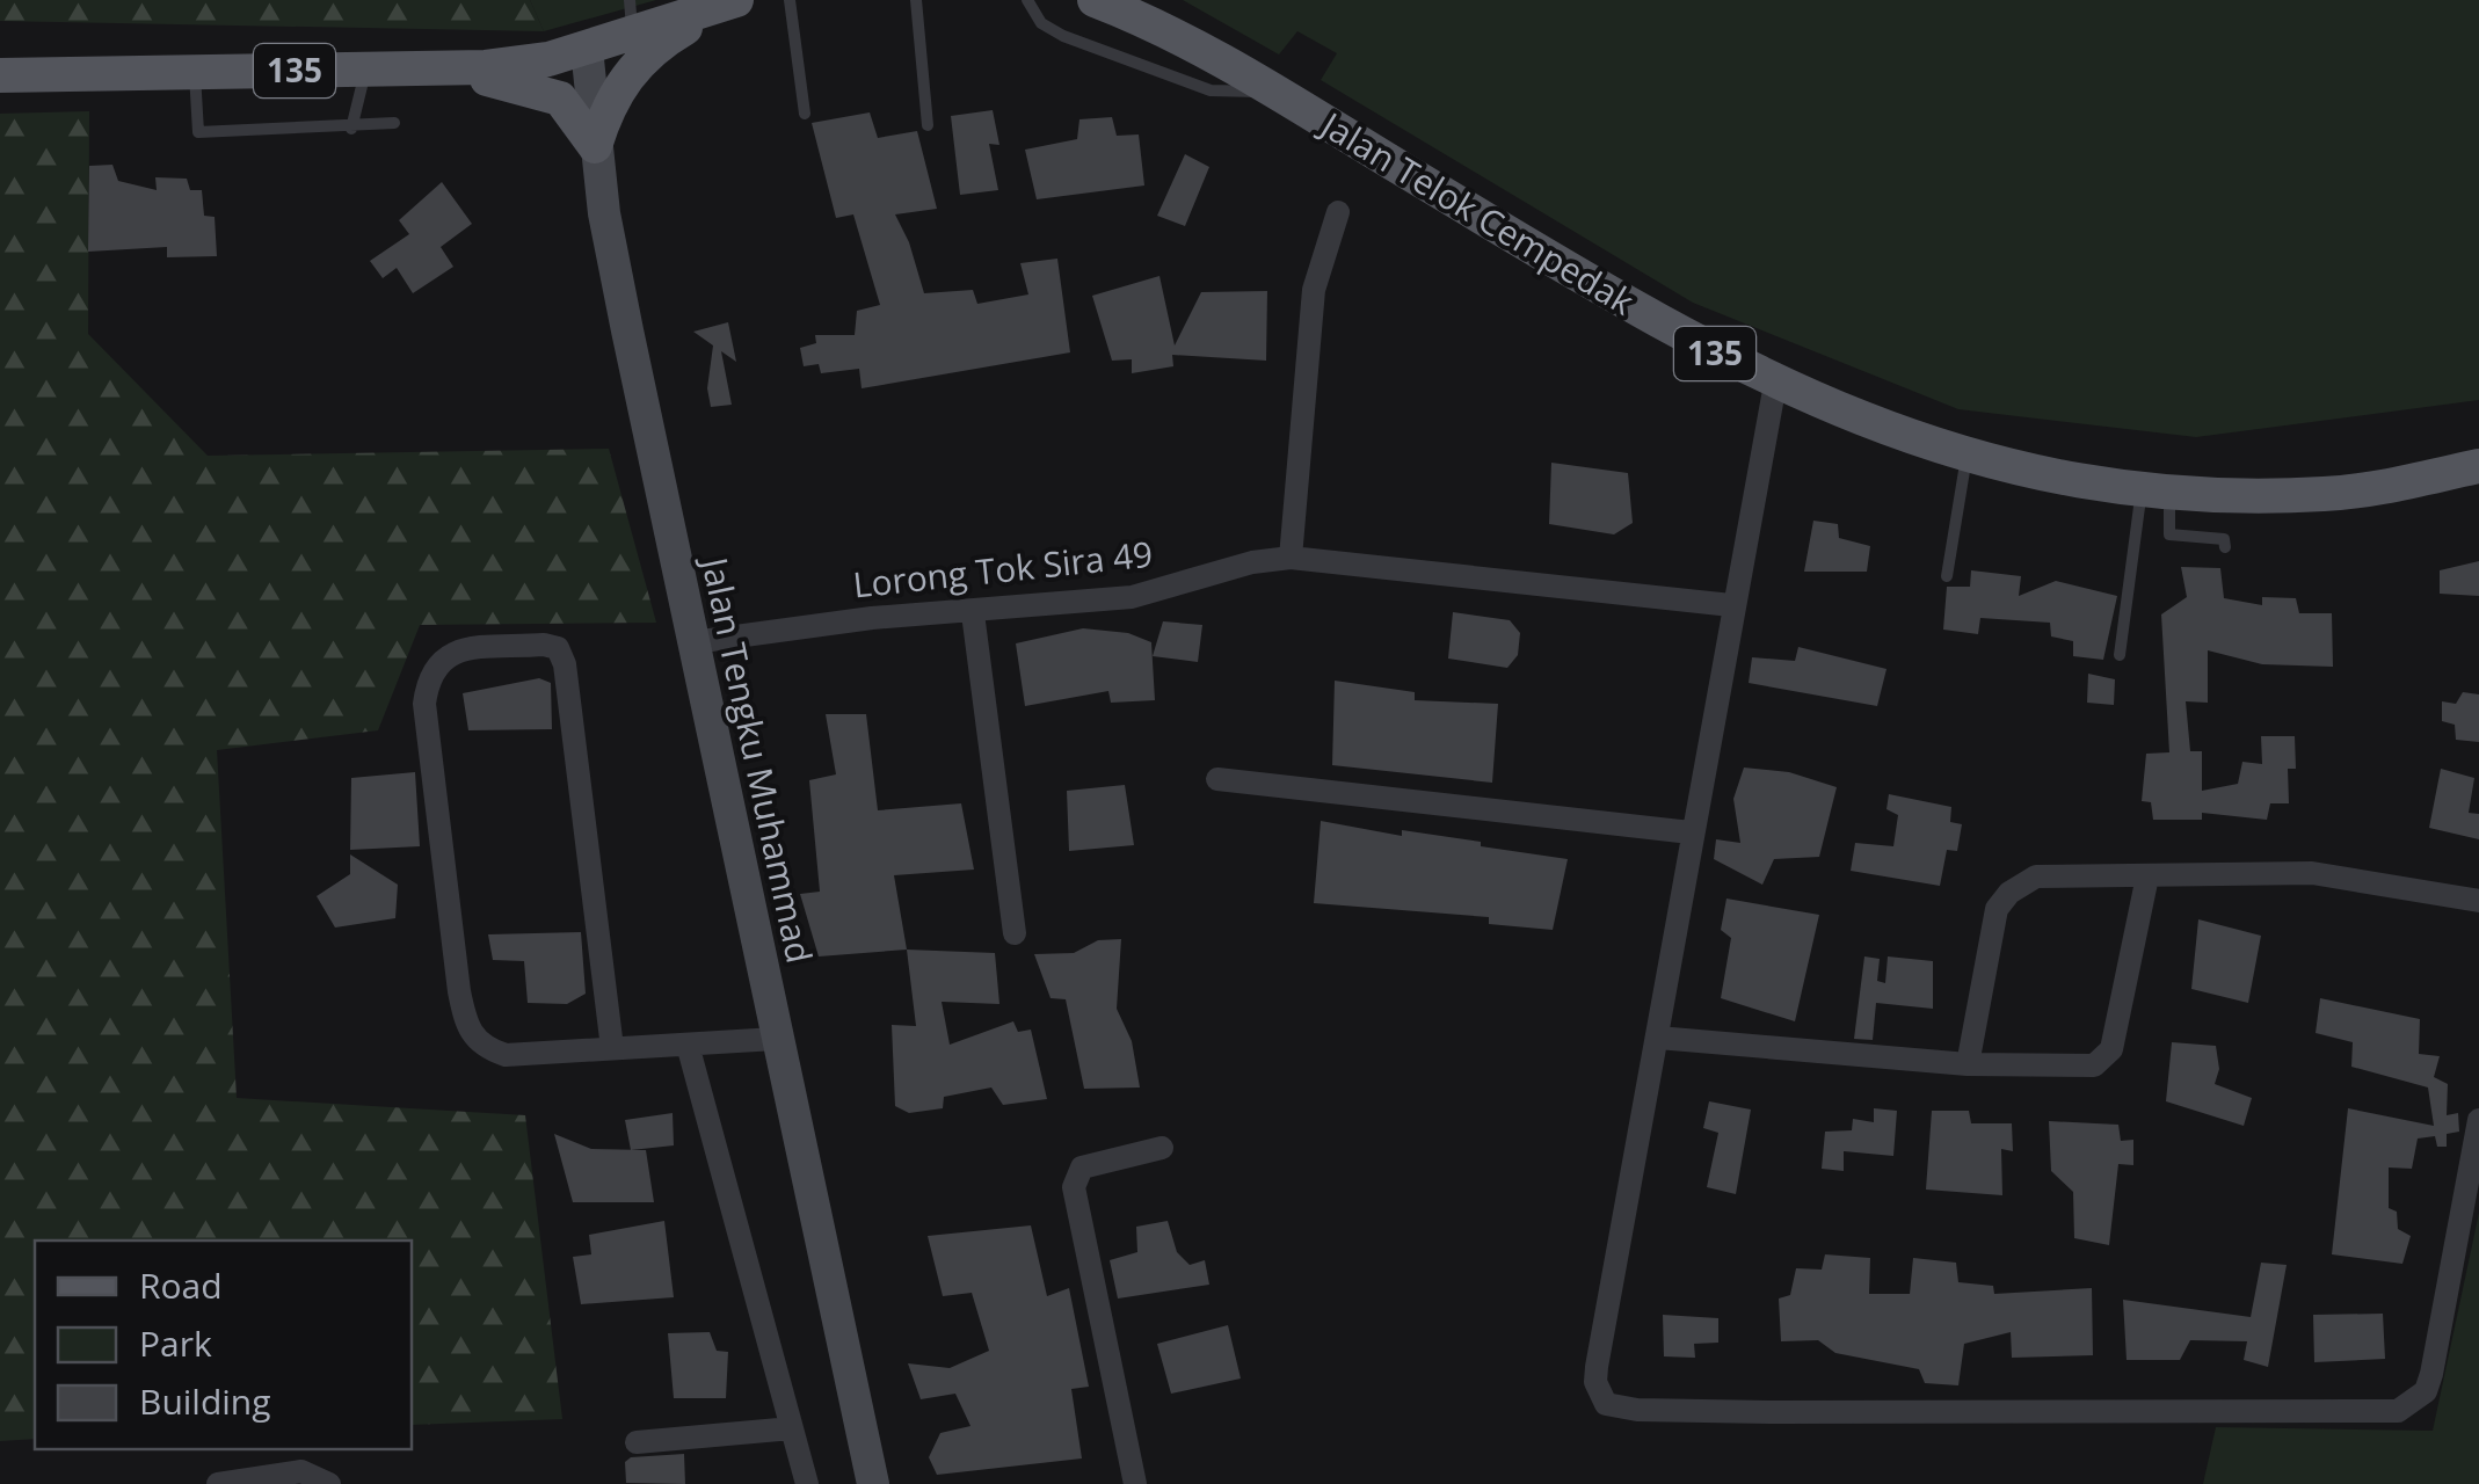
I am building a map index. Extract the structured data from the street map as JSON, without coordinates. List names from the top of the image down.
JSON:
{
  "streets": {
    "main road": ["135", "Jalan Telok Cempedak", "Jalan Tengku Muhammad"],
    "street": ["Lorong Tok Sira 49"]
  },
  "crossings": [
    ["135", "Jalan Tengku Muhammad"],
    ["Lorong Tok Sira 49", "Jalan Tengku Muhammad"]
  ],
  "legend": ["Road", "Park", "Building"]
}
